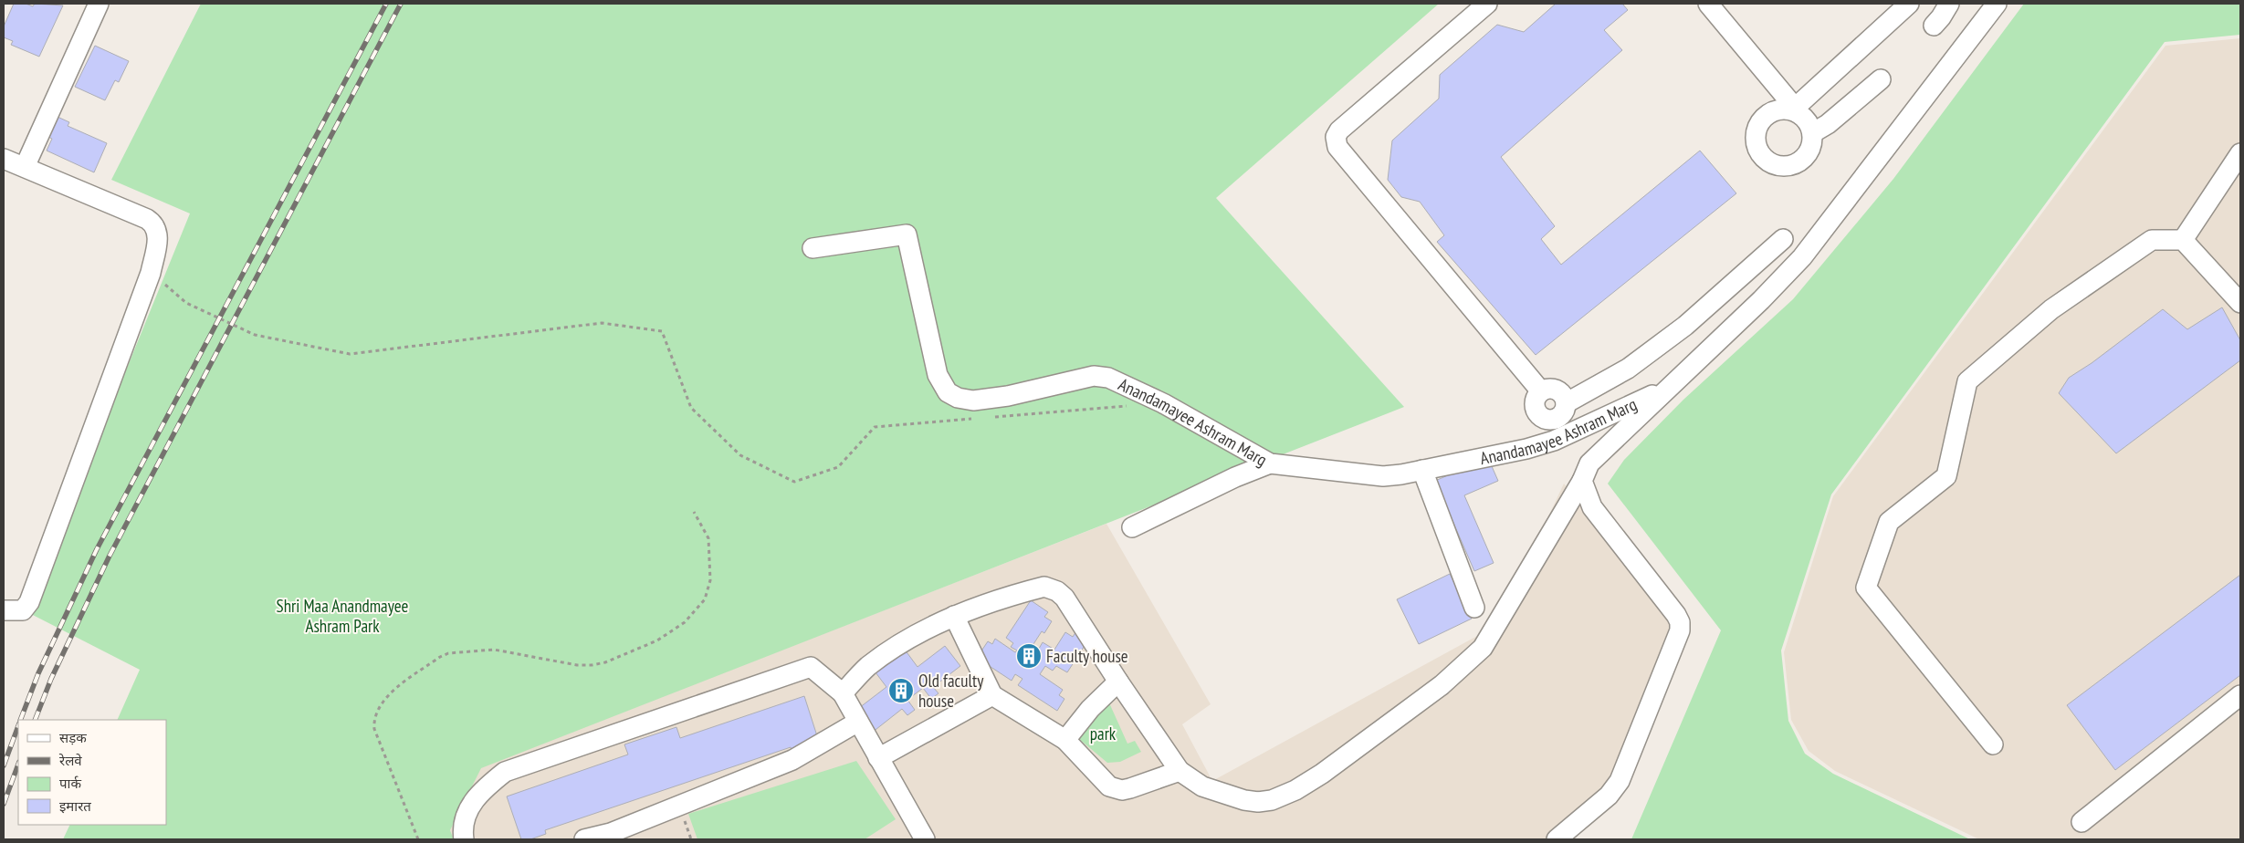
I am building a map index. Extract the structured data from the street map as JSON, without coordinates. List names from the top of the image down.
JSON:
{
  "streets": {
    "street": ["Anandamayee Ashram Marg"]
  },
  "parks": ["Shri Maa Anandmayee Ashram Park", "park"],
  "places": {
    "building": ["Faculty house", "Old faculty house"]
  },
  "legend": [
    "सड़क",
    "रेलवे",
    "पार्क",
    "इमारत"
  ]
}
